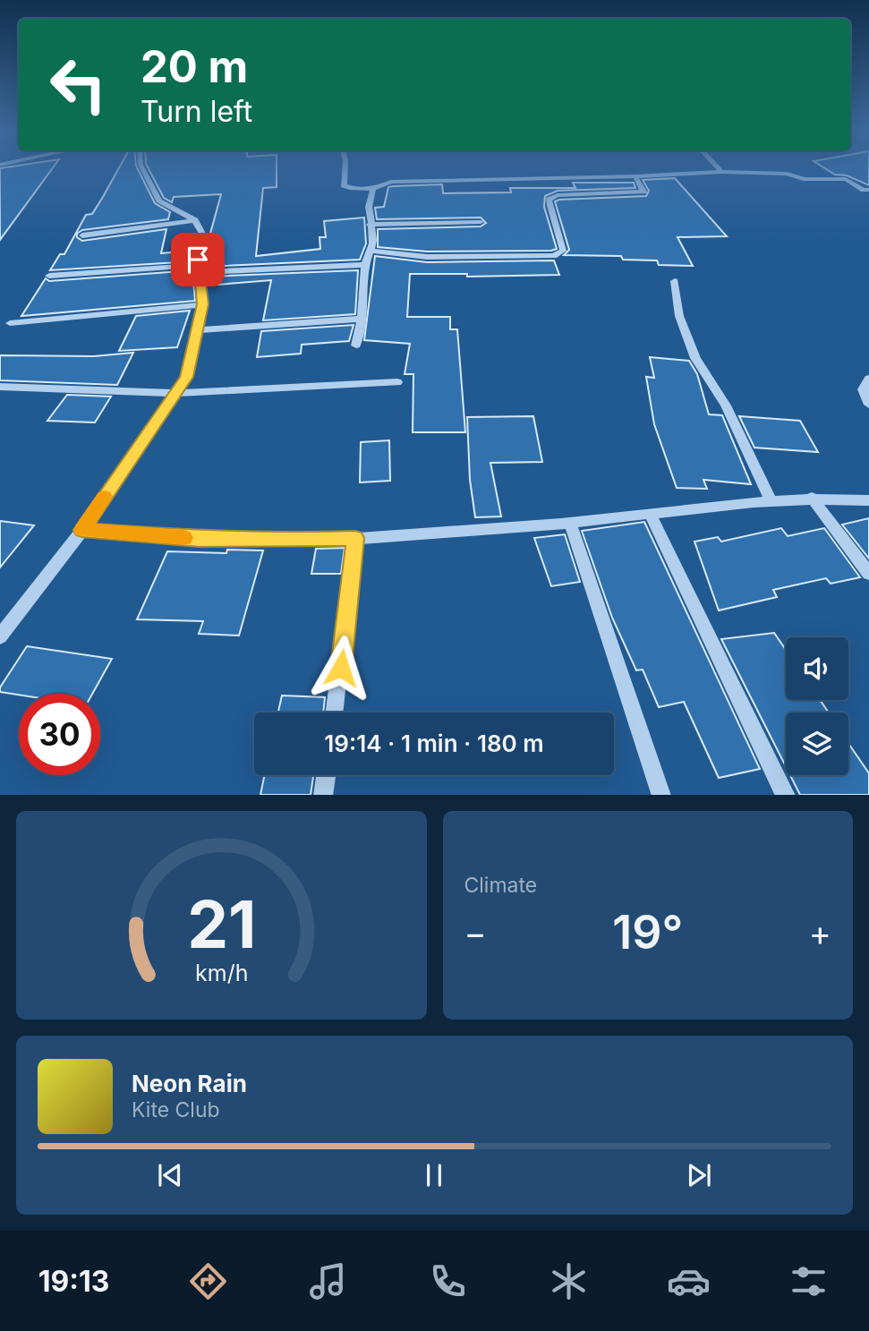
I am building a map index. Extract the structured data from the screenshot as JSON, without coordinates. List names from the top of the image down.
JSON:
{
  "page": {
    "turn": ["20 m", "Turn left"],
    "limit": "30",
    "trip": "19:14 · 1 min · 180 m",
    "tile": "Climate",
    "heat": ["−", "19°", "+"],
    "song": ["Neon Rain", "Kite Club"],
    "tabs": "19:13",
    "gauge": ["21", "km/h"]
  }
}
